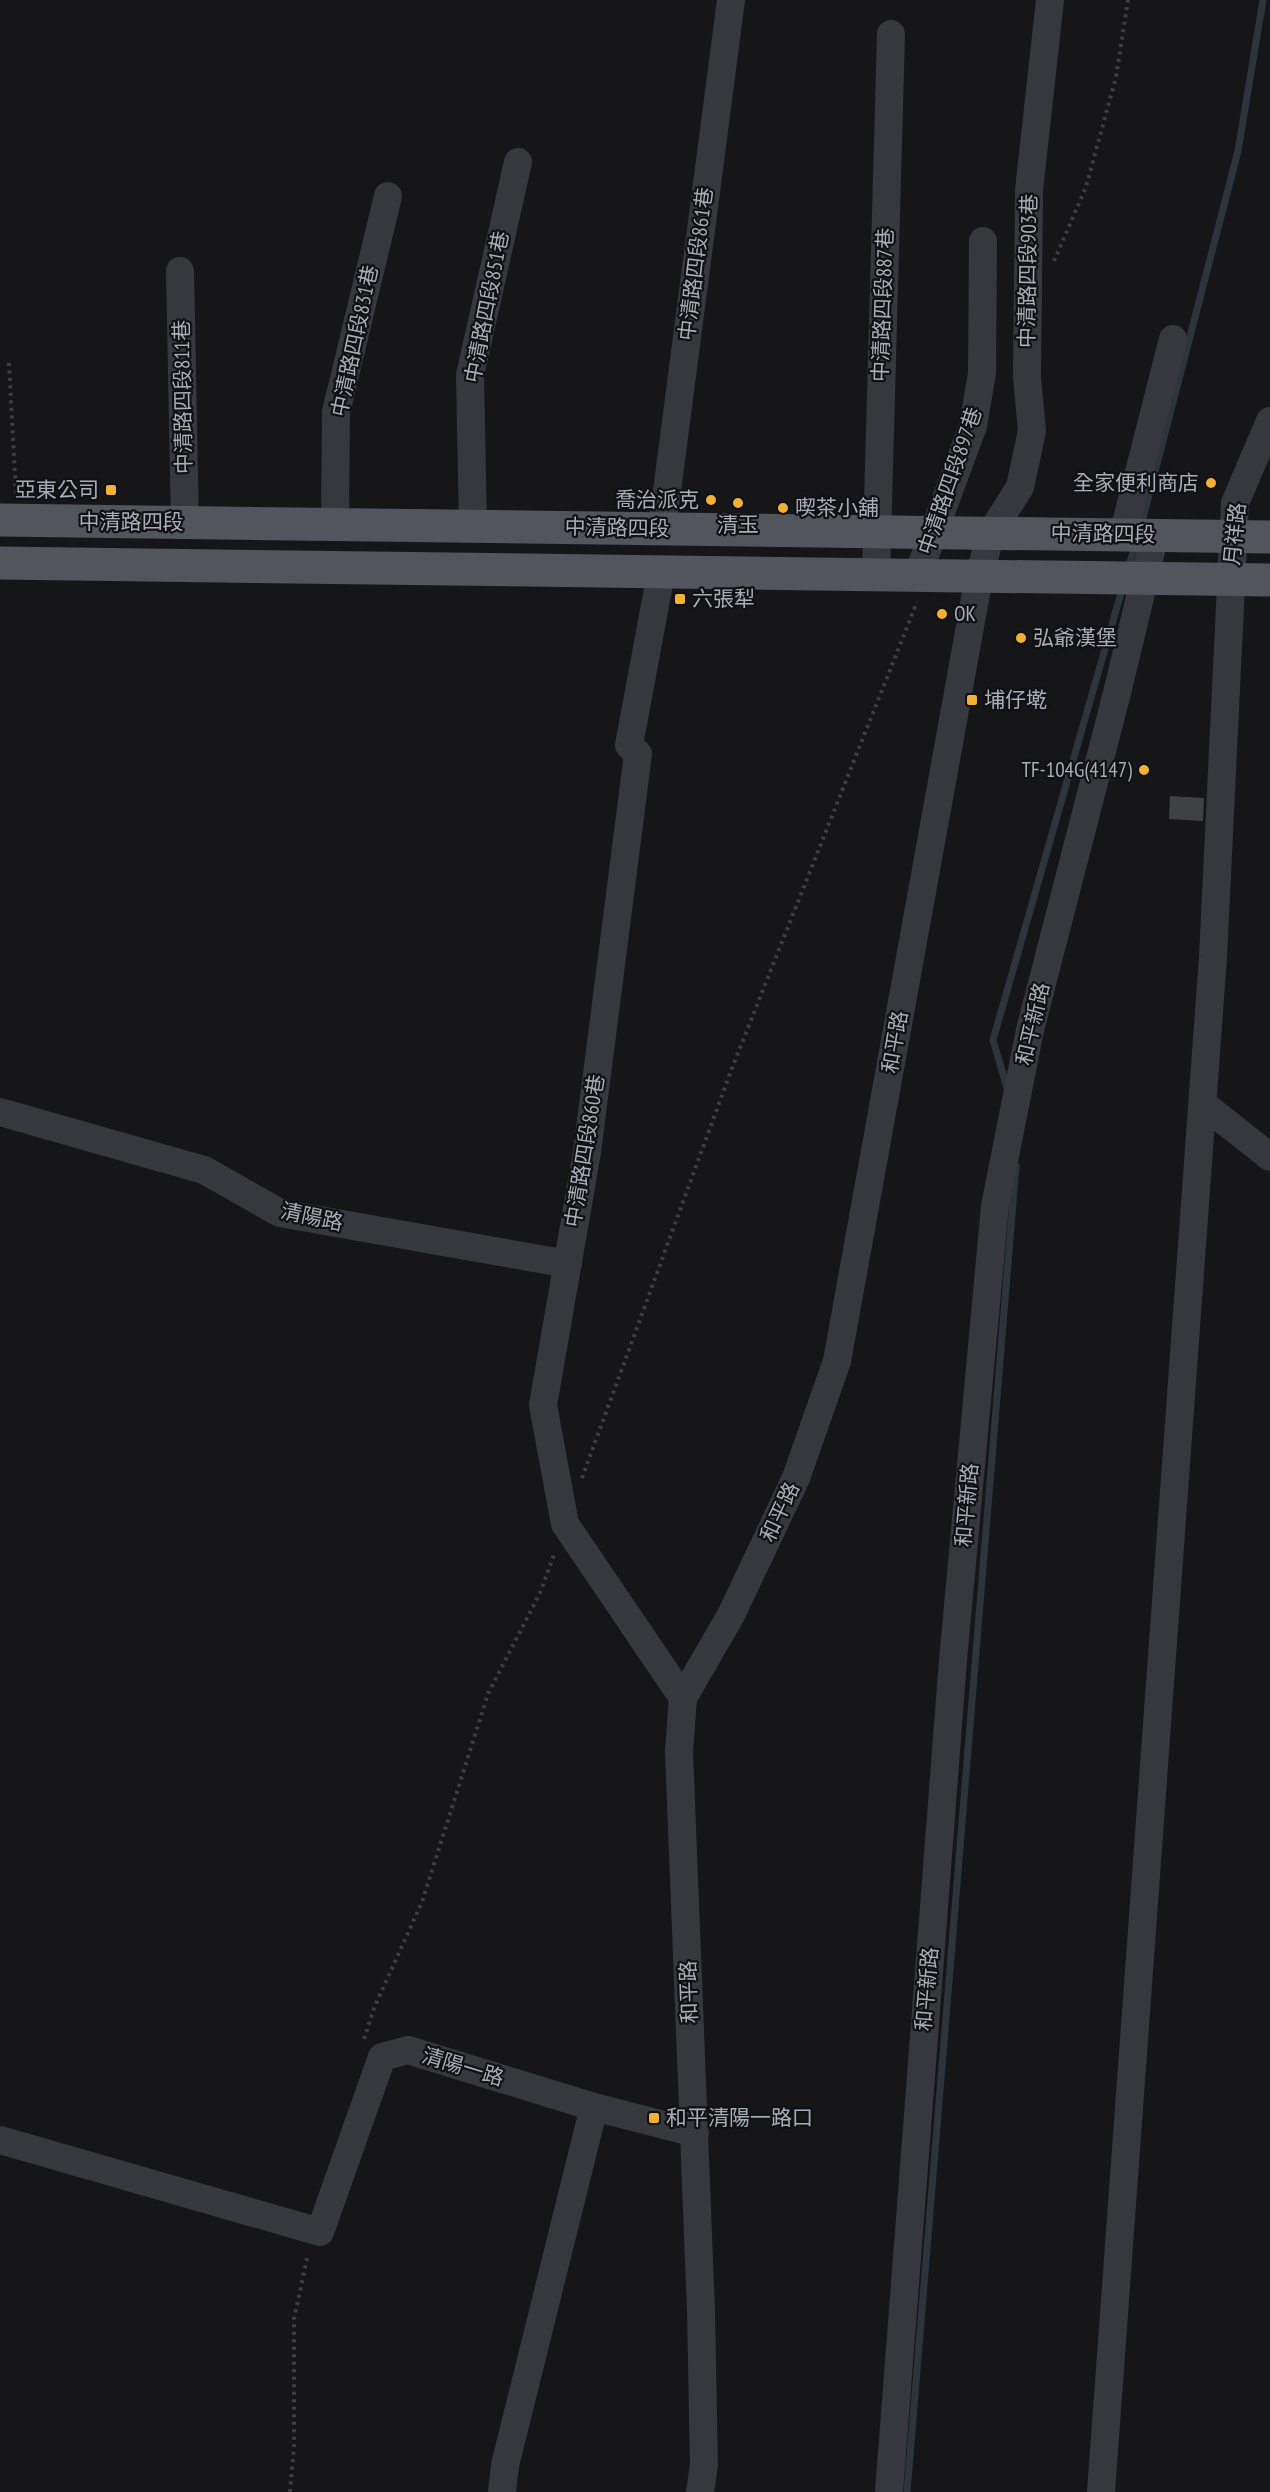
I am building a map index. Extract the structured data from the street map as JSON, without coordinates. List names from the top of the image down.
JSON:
{
  "streets": {
    "main road": ["中清路四段"],
    "street": [
      "中清路四段861巷",
      "中清路四段903巷",
      "中清路四段887巷",
      "中清路四段851巷",
      "中清路四段831巷",
      "中清路四段811巷",
      "中清路四段897巷",
      "月祥路",
      "和平新路",
      "和平路",
      "中清路四段860巷",
      "清陽路",
      "清陽一路"
    ]
  },
  "crossings": [
    ["中清路四段861巷", "中清路四段"],
    ["中清路四段903巷", "中清路四段"],
    ["中清路四段903巷", "和平路"],
    ["中清路四段887巷", "中清路四段"],
    ["中清路四段851巷", "中清路四段"],
    ["中清路四段831巷", "中清路四段"],
    ["中清路四段811巷", "中清路四段"],
    ["中清路四段897巷", "中清路四段"],
    ["中清路四段", "月祥路"],
    ["中清路四段", "和平新路"],
    ["中清路四段", "和平路"],
    ["中清路四段", "中清路四段860巷"],
    ["和平路", "中清路四段860巷"],
    ["和平路", "清陽一路"],
    ["中清路四段860巷", "清陽路"]
  ],
  "places": {
    "other": [
      "全家便利商店",
      "喬治派克",
      "清玉",
      "喫茶小舖",
      "OK",
      "弘爺漢堡",
      "TF-104G(4147)"
    ],
    "transit": [
      "亞東公司",
      "六張犁",
      "埔仔墘",
      "和平清陽一路口"
    ]
  }
}
